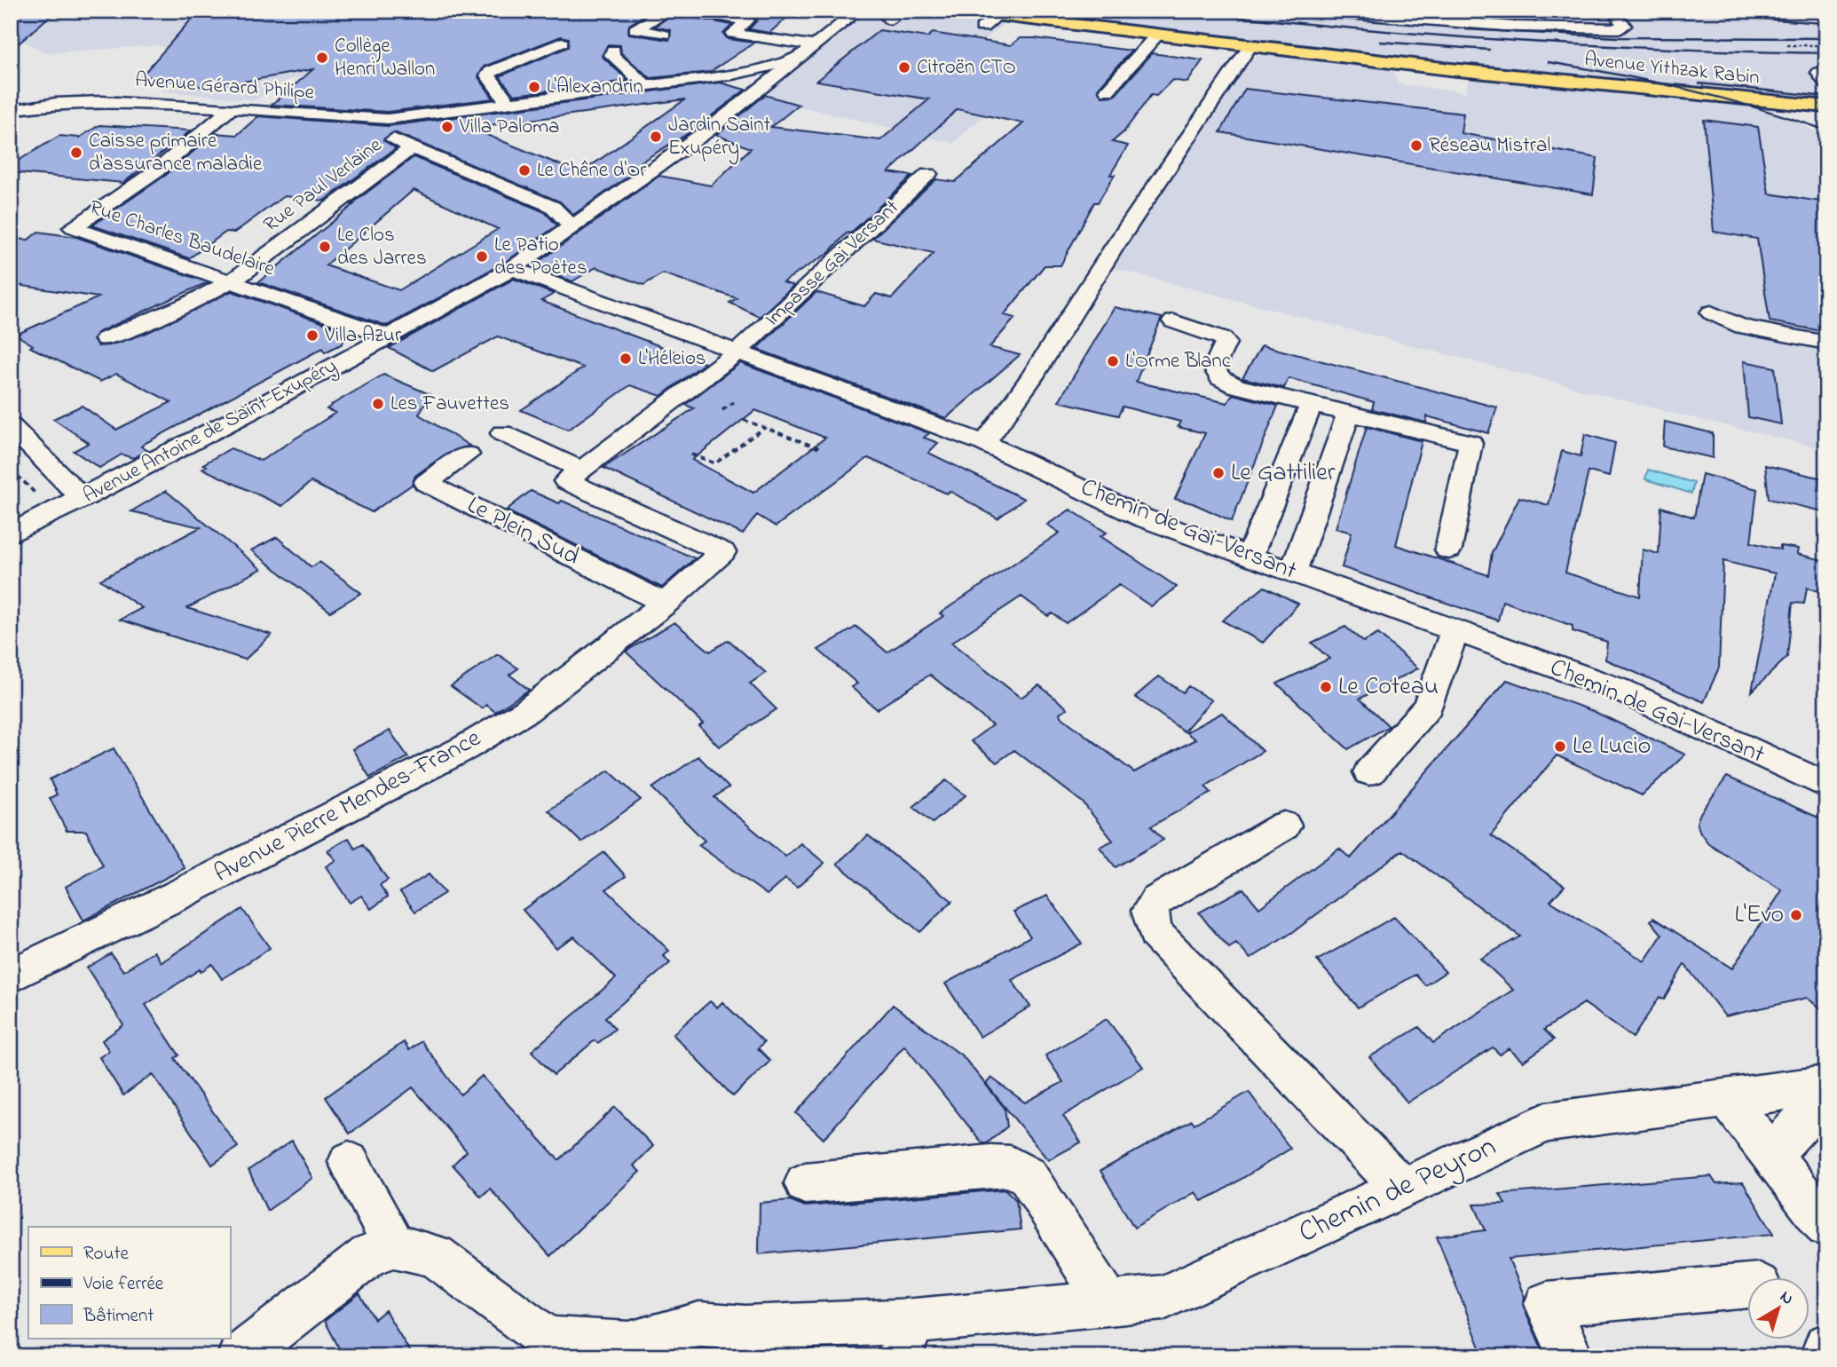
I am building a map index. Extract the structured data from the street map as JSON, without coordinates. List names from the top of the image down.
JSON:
{
  "streets": {
    "main road": ["Avenue Yithzak Rabin"],
    "street": [
      "Avenue Gérard Philipe",
      "Rue Paul Verlaine",
      "Rue Charles Baudelaire",
      "Impasse Gai Versant",
      "Avenue Antoine de Saint-Exupéry",
      "Chemin de Gai-Versant",
      "Le Plein Sud",
      "Avenue Pierre Mendes-France",
      "Chemin de Peyron"
    ]
  },
  "crossings": [
    ["Avenue Gérard Philipe", "Rue Paul Verlaine"],
    ["Avenue Gérard Philipe", "Rue Charles Baudelaire"],
    ["Rue Paul Verlaine", "Rue Charles Baudelaire"],
    ["Rue Charles Baudelaire", "Avenue Antoine de Saint-Exupéry"],
    ["Impasse Gai Versant", "Chemin de Gai-Versant"],
    ["Impasse Gai Versant", "Avenue Pierre Mendes-France"],
    ["Avenue Antoine de Saint-Exupéry", "Chemin de Gai-Versant"],
    ["Le Plein Sud", "Avenue Pierre Mendes-France"]
  ],
  "places": [
    "Collège Henri Wallon",
    "Citroën CTO",
    "L'Alexandrin",
    "Villa Paloma",
    "Jardin Saint Exupéry",
    "Réseau Mistral",
    "Caisse primaire d'assurance maladie",
    "Le Chêne d'Or",
    "Le Clos des Jarres",
    "Le Patio des Poètes",
    "Villa Azur",
    "L'Héleios",
    "L'Orme Blanc",
    "Les Fauvettes",
    "Le Gattilier",
    "Le Coteau",
    "Le Lucio",
    "L'Evo"
  ],
  "legend": ["Route", "Voie ferrée", "Bâtiment"],
  "north": "top right"
}
